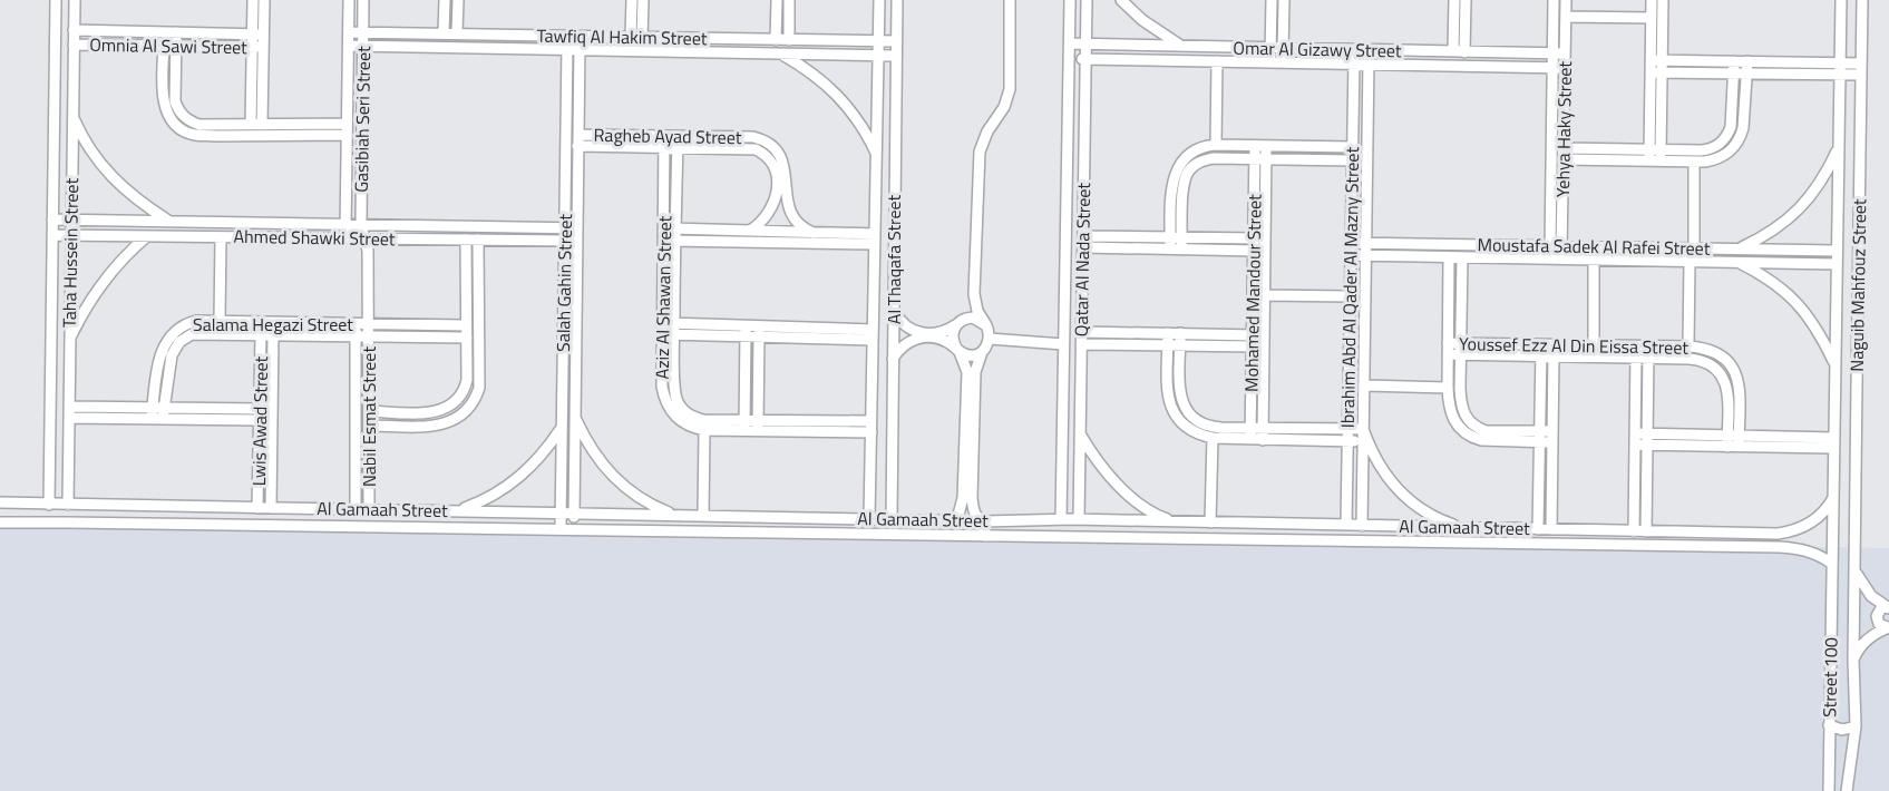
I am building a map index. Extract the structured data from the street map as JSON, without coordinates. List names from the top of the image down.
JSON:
{
  "streets": {
    "street": [
      "Tawfiq Al Hakim Street",
      "Omnia Al Sawi Street",
      "Omar Al Gizawy Street",
      "Gasibiah Seri Street",
      "Yehya Haky Street",
      "Ragheb Ayad Street",
      "Ahmed Shawki Street",
      "Moustafa Sadek Al Rafei Street",
      "Taha Hussein Street",
      "Al Thaqafa Street",
      "Qatar Al Nada Street",
      "Salah Gahin Street",
      "Naguib Mahfouz Street",
      "Ibrahim Abd Al Qader Al Mazny Street",
      "Mohamed Mandour Street",
      "Aziz Al Shawan Street",
      "Salama Hegazi Street",
      "Youssef Ezz Al Din Eissa Street",
      "Nabil Esmat Street",
      "Lwis Awad Street",
      "Al Gamaah Street",
      "Street 100"
    ]
  },
  "crossings": [
    ["Tawfiq Al Hakim Street", "Gasibiah Seri Street"],
    ["Tawfiq Al Hakim Street", "Al Thaqafa Street"],
    ["Tawfiq Al Hakim Street", "Salah Gahin Street"],
    ["Omnia Al Sawi Street", "Taha Hussein Street"],
    ["Omar Al Gizawy Street", "Yehya Haky Street"],
    ["Omar Al Gizawy Street", "Qatar Al Nada Street"],
    ["Omar Al Gizawy Street", "Ibrahim Abd Al Qader Al Mazny Street"],
    ["Gasibiah Seri Street", "Ahmed Shawki Street"],
    ["Gasibiah Seri Street", "Nabil Esmat Street"],
    ["Yehya Haky Street", "Moustafa Sadek Al Rafei Street"],
    ["Ragheb Ayad Street", "Salah Gahin Street"],
    ["Ragheb Ayad Street", "Aziz Al Shawan Street"],
    ["Ahmed Shawki Street", "Taha Hussein Street"],
    ["Ahmed Shawki Street", "Salah Gahin Street"],
    ["Ahmed Shawki Street", "Nabil Esmat Street"],
    ["Moustafa Sadek Al Rafei Street", "Naguib Mahfouz Street"],
    ["Moustafa Sadek Al Rafei Street", "Ibrahim Abd Al Qader Al Mazny Street"],
    ["Taha Hussein Street", "Al Gamaah Street"],
    ["Al Thaqafa Street", "Aziz Al Shawan Street"],
    ["Al Thaqafa Street", "Al Gamaah Street"],
    ["Qatar Al Nada Street", "Al Gamaah Street"],
    ["Salah Gahin Street", "Al Gamaah Street"],
    ["Naguib Mahfouz Street", "Al Gamaah Street"],
    ["Naguib Mahfouz Street", "Street 100"],
    ["Ibrahim Abd Al Qader Al Mazny Street", "Al Gamaah Street"],
    ["Salama Hegazi Street", "Nabil Esmat Street"],
    ["Salama Hegazi Street", "Lwis Awad Street"],
    ["Nabil Esmat Street", "Al Gamaah Street"],
    ["Lwis Awad Street", "Al Gamaah Street"],
    ["Al Gamaah Street", "Street 100"]
  ]
}
